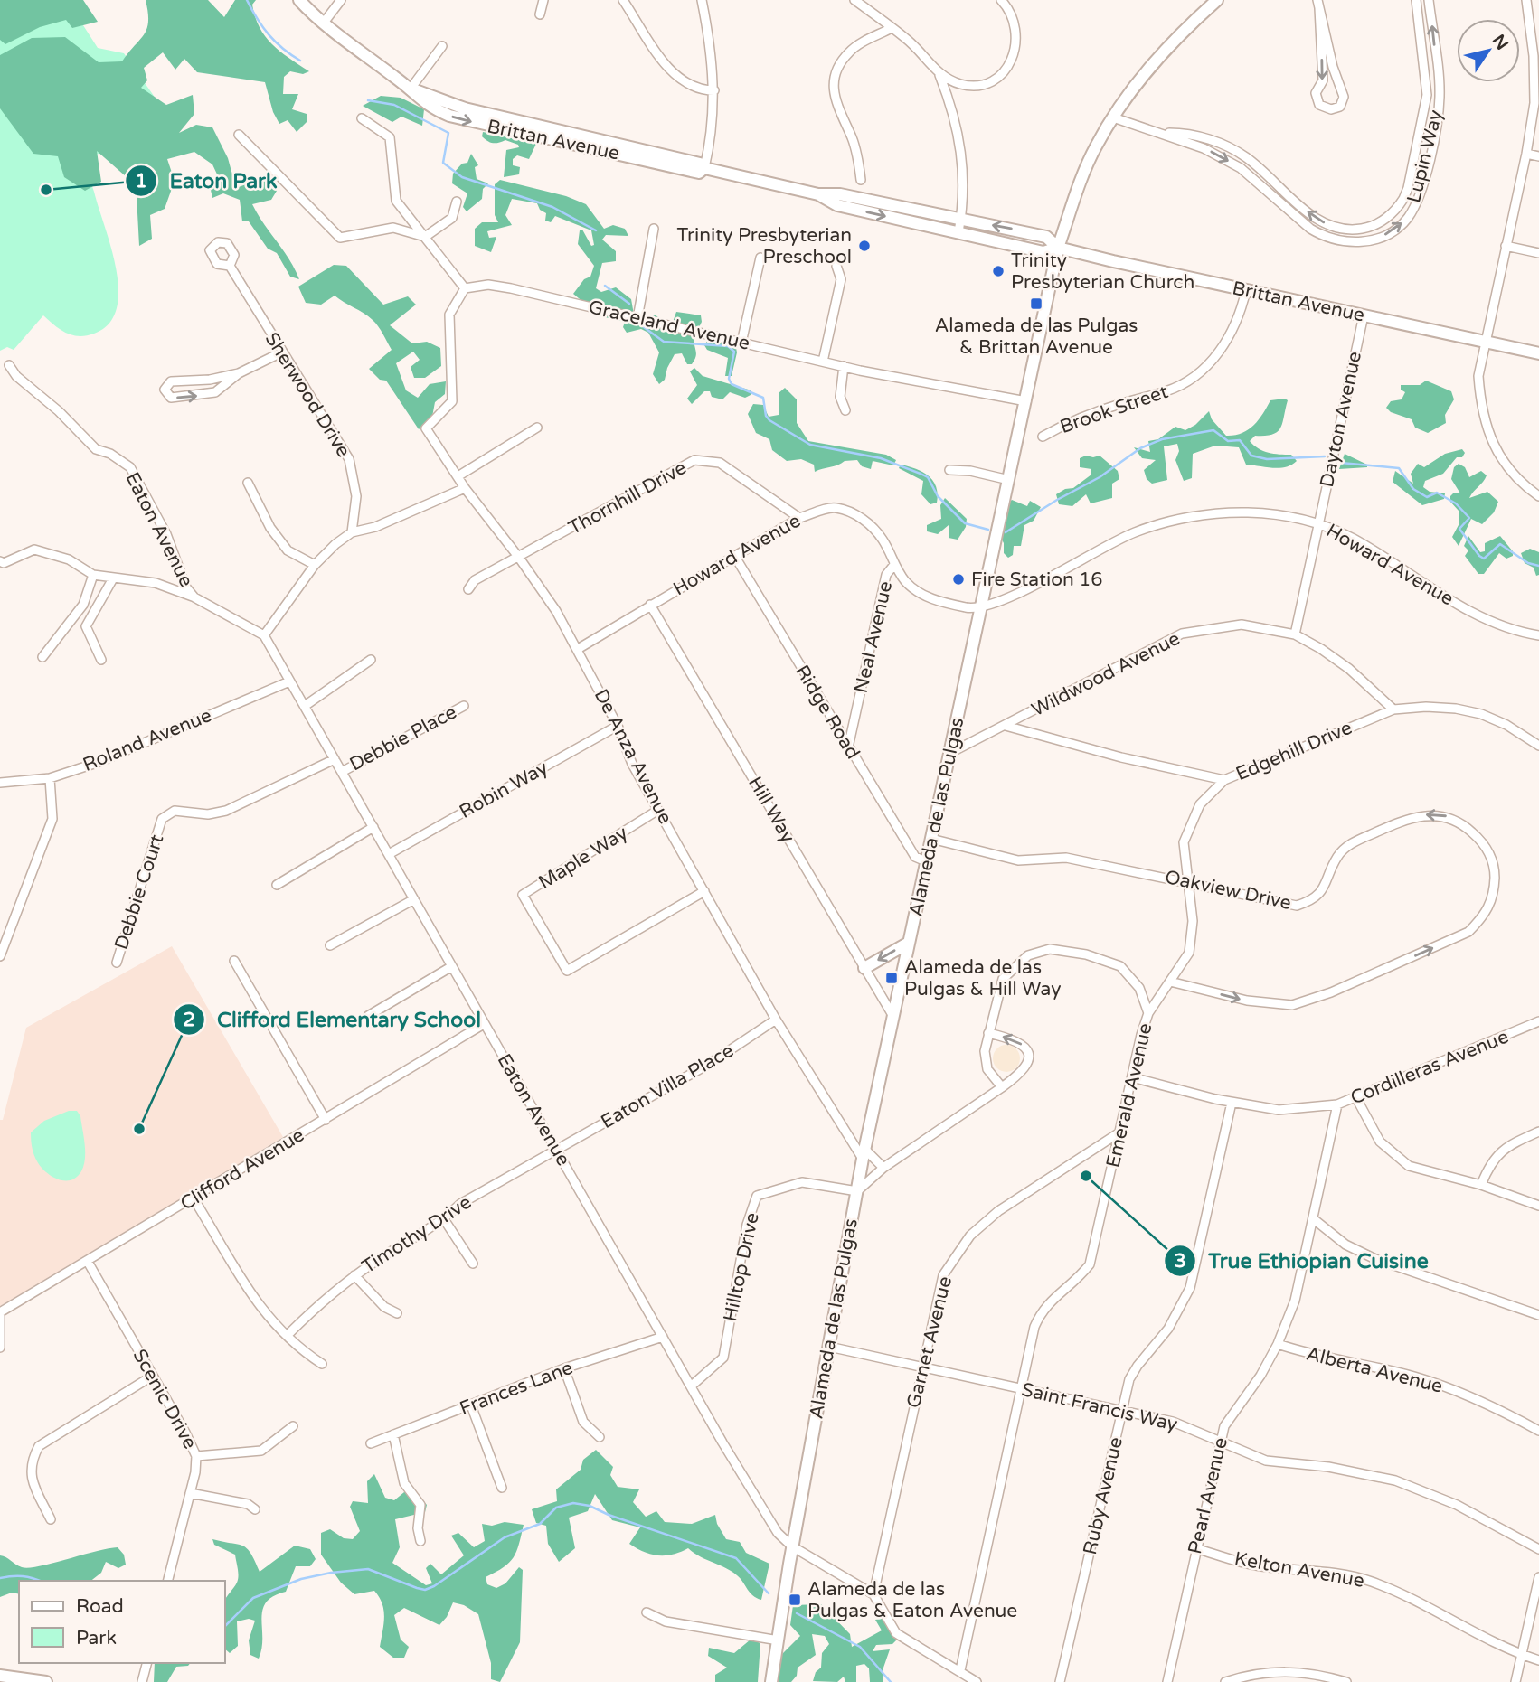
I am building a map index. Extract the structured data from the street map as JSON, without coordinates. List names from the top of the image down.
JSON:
{
  "streets": {
    "main road": ["Brittan Avenue", "Alameda de las Pulgas"],
    "street": [
      "Lupin Way",
      "Graceland Avenue",
      "Sherwood Drive",
      "Brook Street",
      "Dayton Avenue",
      "Thornhill Drive",
      "Eaton Avenue",
      "Howard Avenue",
      "Neal Avenue",
      "Wildwood Avenue",
      "Ridge Road",
      "Debbie Place",
      "Roland Avenue",
      "Edgehill Drive",
      "De Anza Avenue",
      "Robin Way",
      "Hill Way",
      "Maple Way",
      "Oakview Drive",
      "Debbie Court",
      "Cordilleras Avenue",
      "Eaton Villa Place",
      "Emerald Avenue",
      "Clifford Avenue",
      "Timothy Drive",
      "Hilltop Drive",
      "Garnet Avenue",
      "Alberta Avenue",
      "Frances Lane",
      "Scenic Drive",
      "Saint Francis Way",
      "Ruby Avenue",
      "Pearl Avenue",
      "Kelton Avenue"
    ]
  },
  "crossings": [
    ["Brittan Avenue", "Brook Street"],
    ["Brittan Avenue", "Dayton Avenue"],
    ["Brittan Avenue", "Alameda de las Pulgas"],
    ["Lupin Way", "Alameda de las Pulgas"],
    ["Graceland Avenue", "De Anza Avenue"],
    ["Graceland Avenue", "Alameda de las Pulgas"],
    ["Dayton Avenue", "Howard Avenue"],
    ["Dayton Avenue", "Wildwood Avenue"],
    ["Thornhill Drive", "Howard Avenue"],
    ["Thornhill Drive", "De Anza Avenue"],
    ["Eaton Avenue", "Debbie Place"],
    ["Eaton Avenue", "Roland Avenue"],
    ["Eaton Avenue", "Robin Way"],
    ["Eaton Avenue", "Alameda de las Pulgas"],
    ["Eaton Avenue", "Debbie Court"],
    ["Eaton Avenue", "Eaton Villa Place"],
    ["Eaton Avenue", "Emerald Avenue"],
    ["Eaton Avenue", "Clifford Avenue"],
    ["Eaton Avenue", "Timothy Drive"],
    ["Eaton Avenue", "Hilltop Drive"],
    ["Eaton Avenue", "Garnet Avenue"],
    ["Eaton Avenue", "Frances Lane"],
    ["Howard Avenue", "Neal Avenue"],
    ["Howard Avenue", "Ridge Road"],
    ["Howard Avenue", "De Anza Avenue"],
    ["Howard Avenue", "Hill Way"],
    ["Howard Avenue", "Alameda de las Pulgas"],
    ["Neal Avenue", "Ridge Road"],
    ["Wildwood Avenue", "Edgehill Drive"],
    ["Wildwood Avenue", "Alameda de las Pulgas"],
    ["Ridge Road", "Alameda de las Pulgas"],
    ["Edgehill Drive", "Emerald Avenue"],
    ["De Anza Avenue", "Robin Way"],
    ["De Anza Avenue", "Alameda de las Pulgas"],
    ["De Anza Avenue", "Maple Way"],
    ["De Anza Avenue", "Eaton Villa Place"],
    ["Hill Way", "Alameda de las Pulgas"],
    ["Alameda de las Pulgas", "Oakview Drive"],
    ["Alameda de las Pulgas", "Hilltop Drive"],
    ["Alameda de las Pulgas", "Saint Francis Way"],
    ["Oakview Drive", "Emerald Avenue"],
    ["Cordilleras Avenue", "Emerald Avenue"],
    ["Cordilleras Avenue", "Ruby Avenue"],
    ["Cordilleras Avenue", "Pearl Avenue"],
    ["Eaton Villa Place", "Timothy Drive"],
    ["Emerald Avenue", "Garnet Avenue"],
    ["Emerald Avenue", "Saint Francis Way"],
    ["Clifford Avenue", "Scenic Drive"],
    ["Garnet Avenue", "Saint Francis Way"],
    ["Alberta Avenue", "Pearl Avenue"],
    ["Saint Francis Way", "Ruby Avenue"],
    ["Saint Francis Way", "Pearl Avenue"],
    ["Pearl Avenue", "Kelton Avenue"]
  ],
  "places": {
    "other": [
      "Eaton Park",
      "Trinity Presbyterian Preschool",
      "Trinity Presbyterian Church",
      "Fire Station 16",
      "Clifford Elementary School",
      "True Ethiopian Cuisine"
    ],
    "transit": ["Alameda de las Pulgas & Brittan Avenue", "Alameda de las Pulgas & Hill Way", "Alameda de las Pulgas & Eaton Avenue"]
  },
  "legend": ["Road", "Park"],
  "north": "top right"
}
